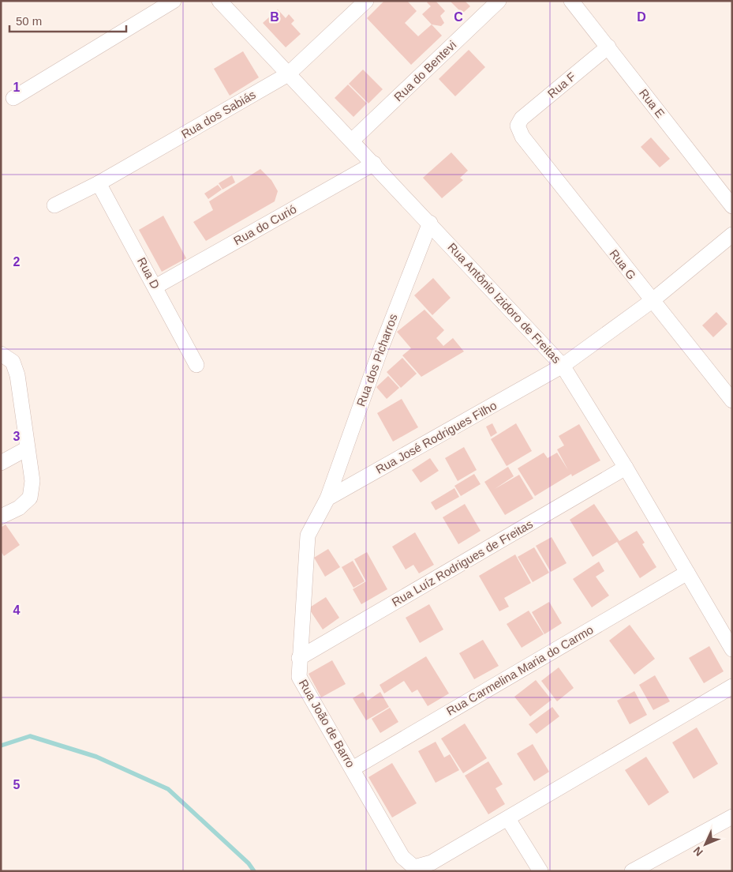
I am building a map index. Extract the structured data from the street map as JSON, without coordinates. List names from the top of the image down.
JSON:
{
  "streets": {
    "street": [
      "Rua do Bentevi",
      "Rua F",
      "Rua E",
      "Rua dos Sabiás",
      "Rua do Curió",
      "Rua G",
      "Rua D",
      "Rua Antônio Izidoro de Freitas",
      "Rua dos Picharros",
      "Rua José Rodrigues Filho",
      "Rua Luíz Rodrigues de Freitas",
      "Rua Carmelina Maria do Carmo",
      "Rua João de Barro"
    ]
  },
  "crossings": [
    ["Rua do Bentevi", "Rua Antônio Izidoro de Freitas"],
    ["Rua F", "Rua E"],
    ["Rua F", "Rua G"],
    ["Rua dos Sabiás", "Rua D"],
    ["Rua dos Sabiás", "Rua Antônio Izidoro de Freitas"],
    ["Rua do Curió", "Rua D"],
    ["Rua do Curió", "Rua Antônio Izidoro de Freitas"],
    ["Rua G", "Rua José Rodrigues Filho"],
    ["Rua Antônio Izidoro de Freitas", "Rua dos Picharros"],
    ["Rua Antônio Izidoro de Freitas", "Rua José Rodrigues Filho"],
    ["Rua Antônio Izidoro de Freitas", "Rua Luíz Rodrigues de Freitas"],
    ["Rua Antônio Izidoro de Freitas", "Rua Carmelina Maria do Carmo"],
    ["Rua dos Picharros", "Rua José Rodrigues Filho"],
    ["Rua dos Picharros", "Rua João de Barro"],
    ["Rua José Rodrigues Filho", "Rua João de Barro"],
    ["Rua Luíz Rodrigues de Freitas", "Rua João de Barro"],
    ["Rua Carmelina Maria do Carmo", "Rua João de Barro"]
  ],
  "scale_bar": "50 m",
  "north": "bottom left",
  "grid": {
    "columns": ["B", "C", "D"],
    "rows": [
      "1",
      "2",
      "3",
      "4",
      "5"
    ]
  }
}
